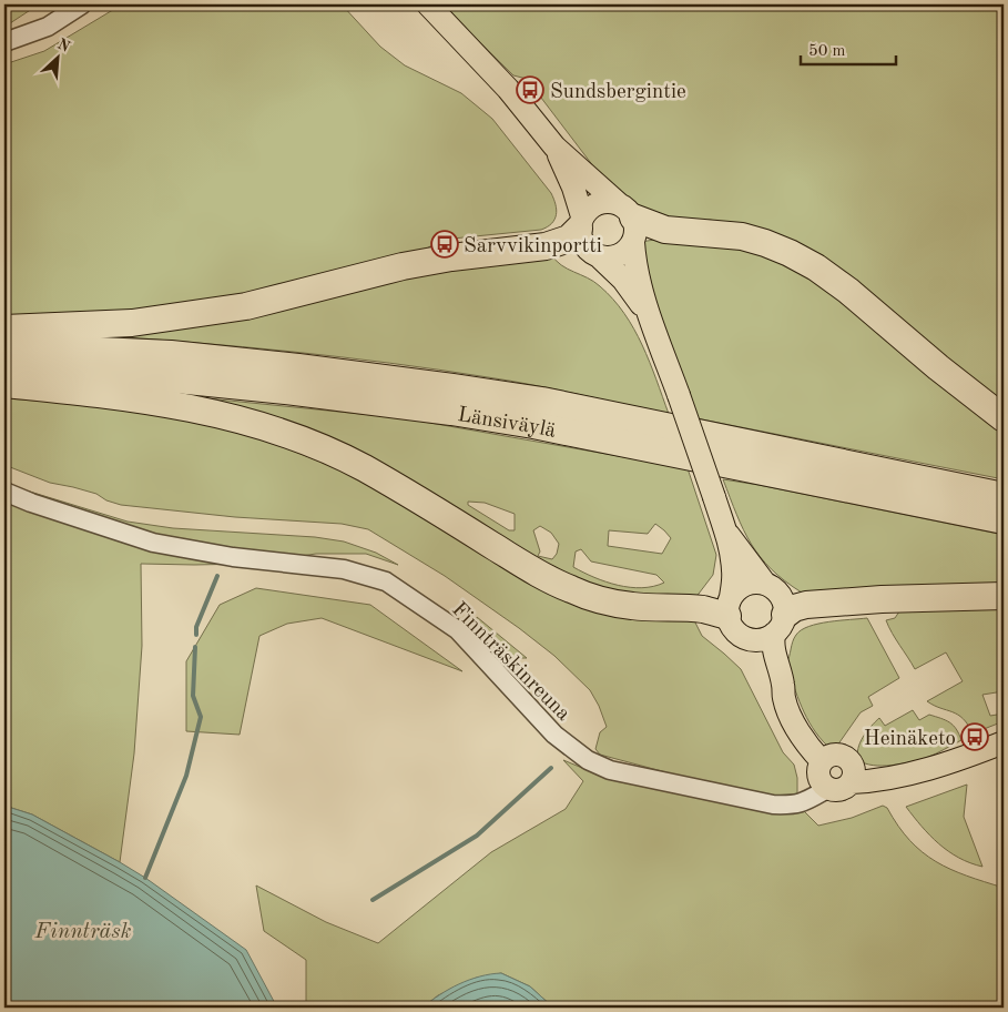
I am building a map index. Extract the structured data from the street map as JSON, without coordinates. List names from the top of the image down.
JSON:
{
  "streets": {
    "highway": ["Länsiväylä"],
    "street": ["Finnträskinreuna"]
  },
  "water": ["Finnträsk"],
  "places": {
    "bus stop": ["Sundsbergintie", "Sarvvikinportti", "Heinäketo"]
  },
  "scale_bar": "50 m",
  "north": "top right"
}
